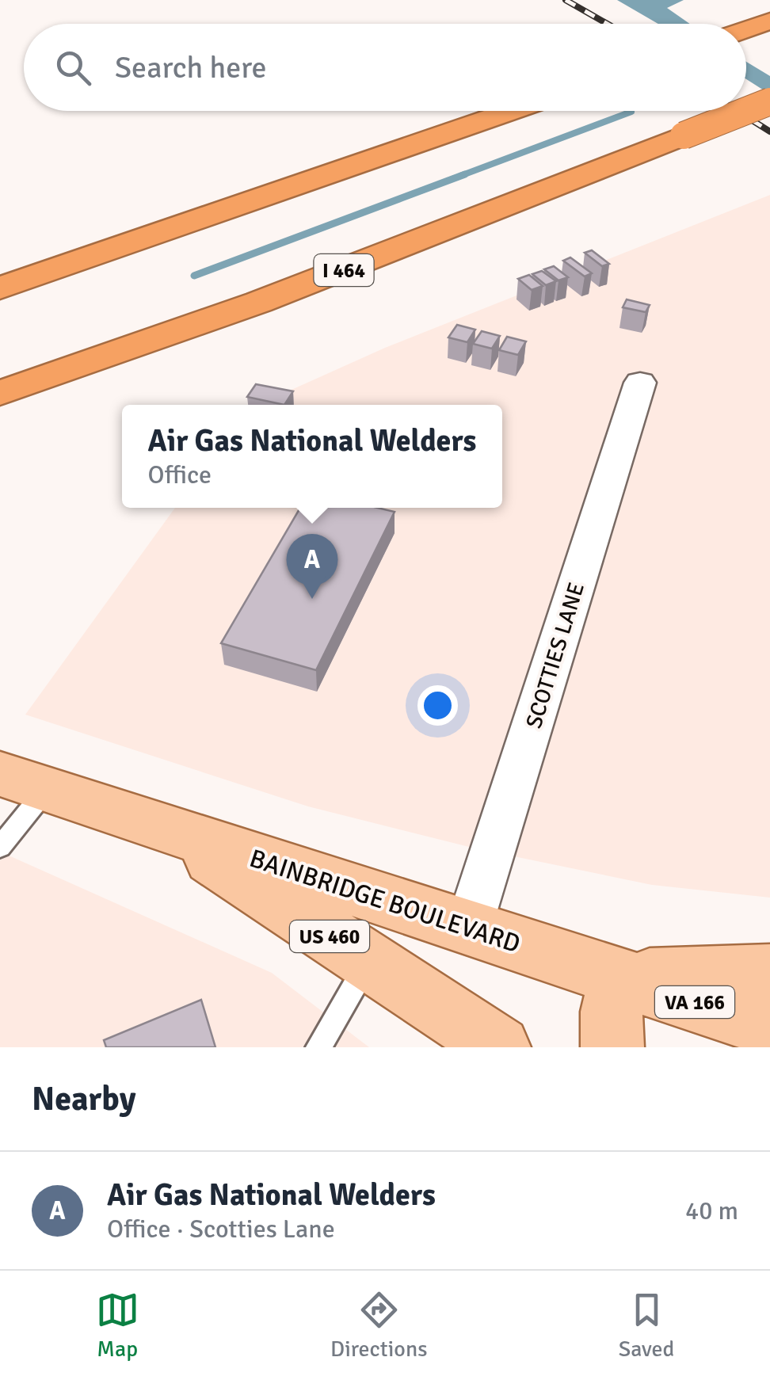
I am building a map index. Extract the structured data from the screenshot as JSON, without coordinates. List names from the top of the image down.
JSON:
{
  "streets": {
    "highway": ["I 464"],
    "main road": ["BAINBRIDGE BOULEVARD", "US 460", "VA 166"],
    "street": ["SCOTTIES LANE"]
  },
  "crossings": [
    ["SCOTTIES LANE", "BAINBRIDGE BOULEVARD"],
    ["BAINBRIDGE BOULEVARD", "US 460"]
  ],
  "page": {
    "search": "Search here",
    "popup": ["Air Gas National Welders", "Office"],
    "pins": "A",
    "heading": "Nearby",
    "list": [
      {
        "mark": "A",
        "name": "Air Gas National Welders",
        "note": "Office · Scotties Lane",
        "value": "40 m"
      }
    ],
    "nav": ["Map", "Directions", "Saved"]
  }
}
